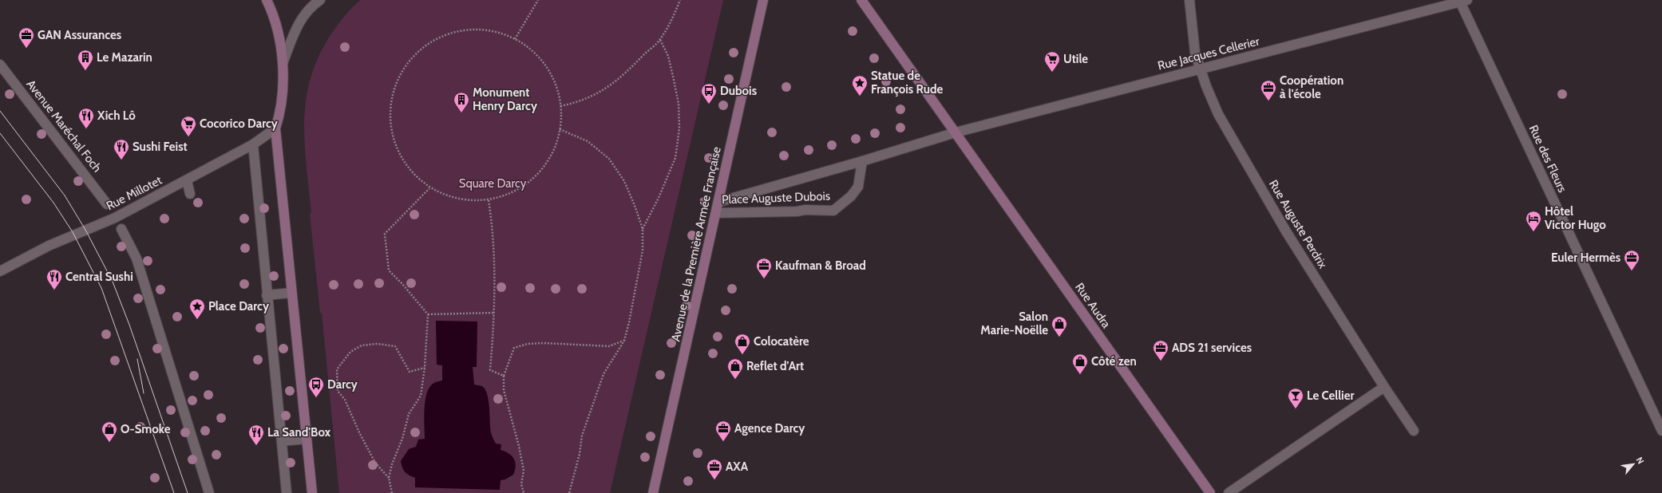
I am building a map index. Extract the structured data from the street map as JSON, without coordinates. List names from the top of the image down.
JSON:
{
  "streets": {
    "main road": ["Avenue de la Première Armée Française", "Rue Audra"],
    "street": [
      "Rue Jacques Cellerier",
      "Avenue Maréchal Foch",
      "Rue des Fleurs",
      "Rue Millotet",
      "Place Auguste Dubois",
      "Rue Auguste Perdrix"
    ]
  },
  "crossings": [
    ["Rue Jacques Cellerier", "Rue des Fleurs"],
    ["Rue Jacques Cellerier", "Place Auguste Dubois"],
    ["Rue Jacques Cellerier", "Rue Auguste Perdrix"],
    ["Rue Jacques Cellerier", "Rue Audra"],
    ["Place Auguste Dubois", "Avenue de la Première Armée Française"],
    ["Place Auguste Dubois", "Rue Audra"]
  ],
  "parks": ["Square Darcy"],
  "places": {
    "office": [
      "GAN Assurances",
      "Coopération à l'école",
      "Euler Hermès",
      "Kaufman & Broad",
      "ADS 21 services",
      "Agence Darcy",
      "AXA"
    ],
    "building": ["Le Mazarin", "Monument Henry Darcy"],
    "supermarket": ["Utile", "Cocorico Darcy"],
    "place": ["Statue de François Rude", "Place Darcy"],
    "bus stop": ["Dubois", "Darcy"],
    "restaurant": [
      "Xich Lô",
      "Sushi Feist",
      "Central Sushi",
      "La Sand'Box"
    ],
    "hotel": ["Hôtel Victor Hugo"],
    "shop": [
      "Salon Marie-Noëlle",
      "Colocatère",
      "Côté zen",
      "Reflet d'Art",
      "O-Smoke"
    ],
    "bar": ["Le Cellier"]
  },
  "north": "top right"
}
